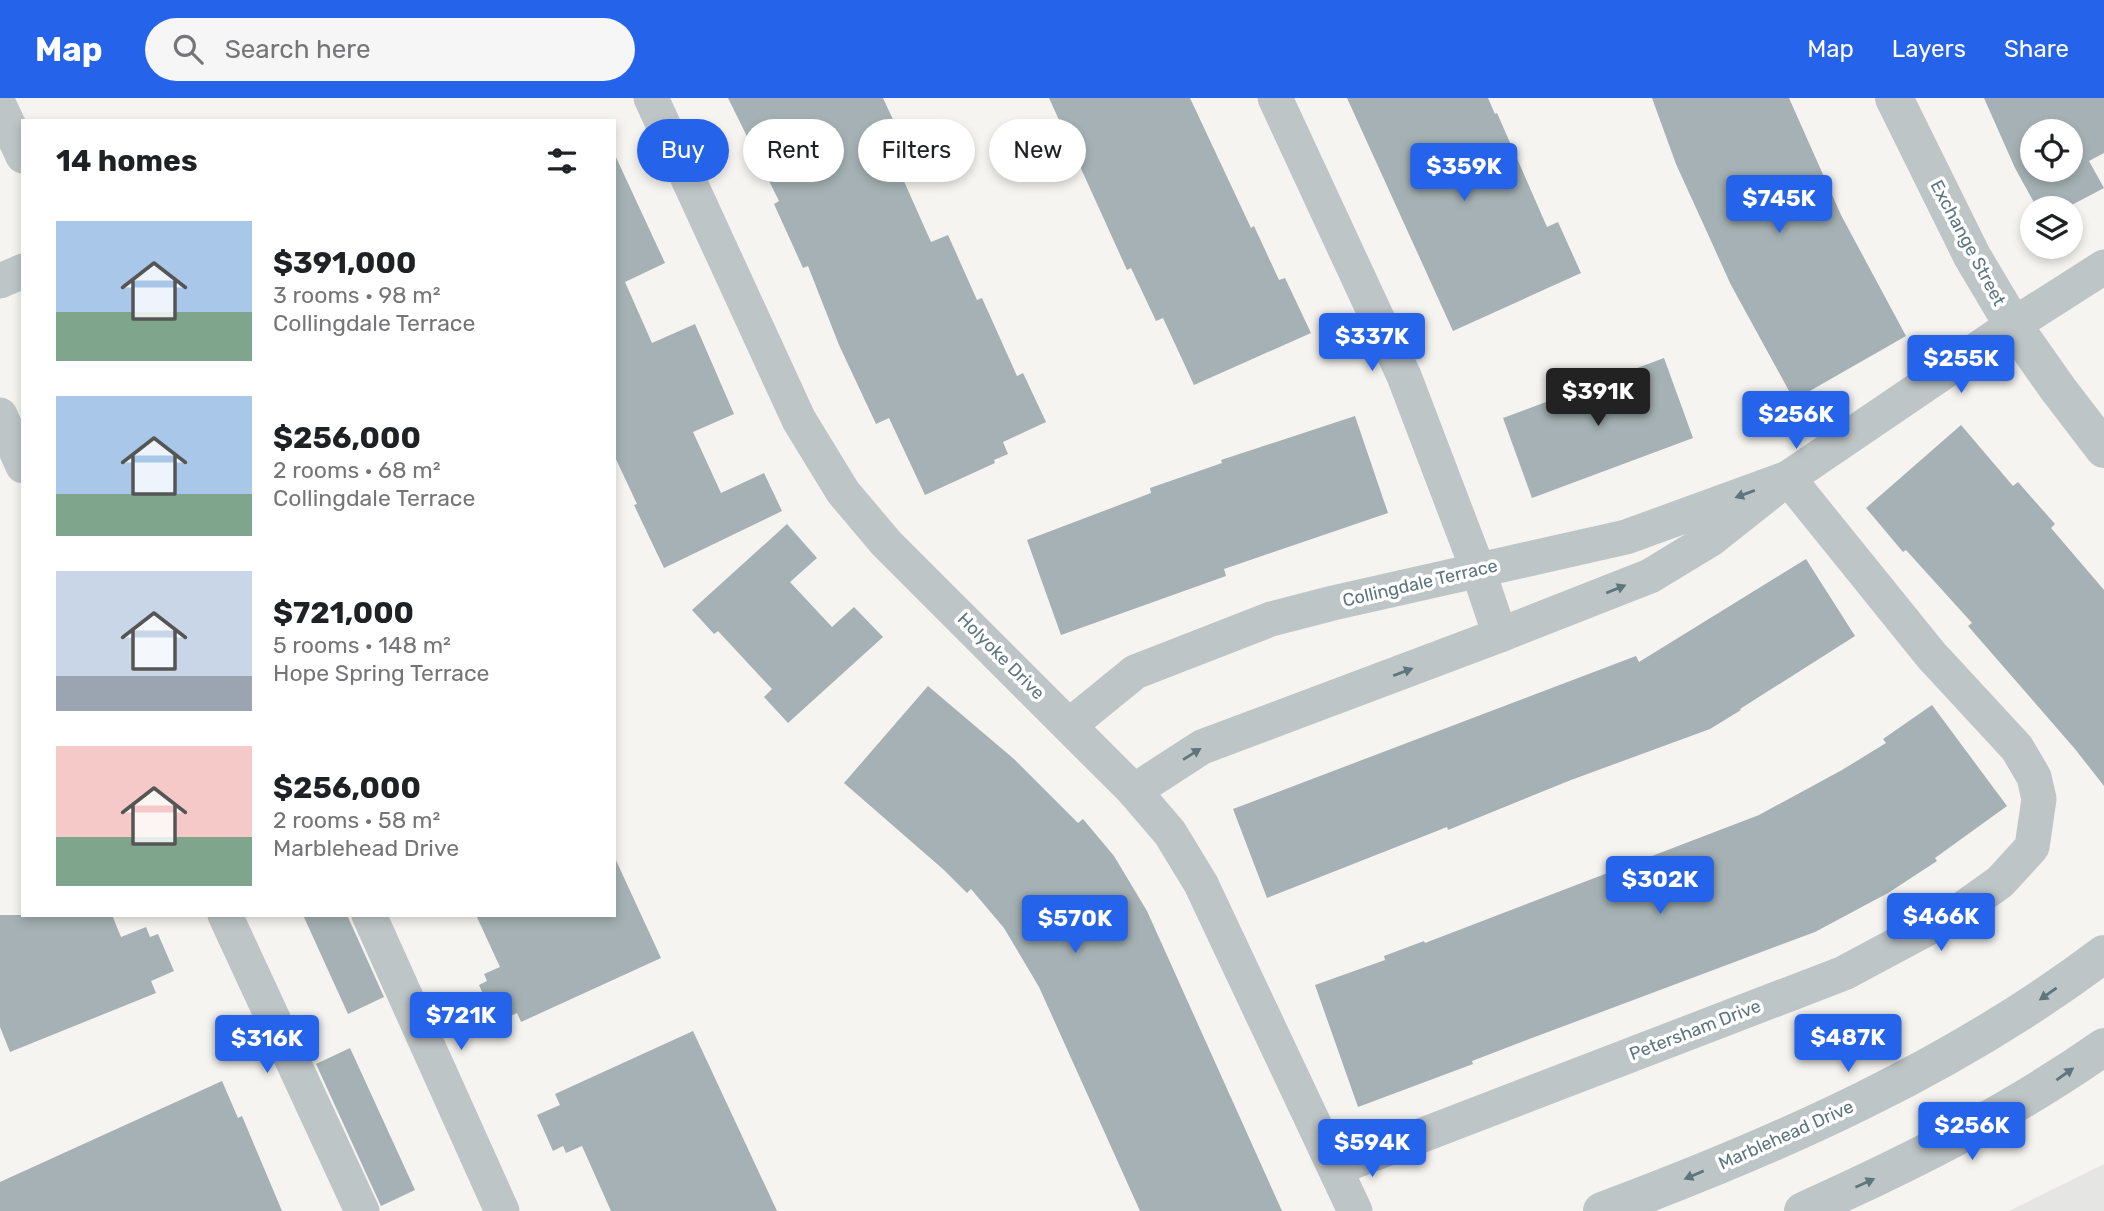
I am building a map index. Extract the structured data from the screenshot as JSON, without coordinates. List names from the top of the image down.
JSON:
{
  "streets": {
    "street": [
      "Exchange Street",
      "Collingdale Terrace",
      "Holyoke Drive",
      "Petersham Drive",
      "Marblehead Drive"
    ]
  },
  "crossings": [
    ["Exchange Street", "Collingdale Terrace"],
    ["Collingdale Terrace", "Holyoke Drive"],
    ["Collingdale Terrace", "Petersham Drive"],
    ["Holyoke Drive", "Petersham Drive"]
  ],
  "page": {
    "header": "Map",
    "search": "Search here",
    "nav": ["Map", "Layers", "Share"],
    "chip": [
      "Buy",
      "Rent",
      "Filters",
      "New"
    ],
    "heading": "14 homes",
    "price": [
      "$359K",
      "$745K",
      "$337K",
      "$255K",
      "$391K",
      "$256K",
      "$302K",
      "$466K",
      "$570K",
      "$721K",
      "$487K",
      "$316K",
      "$256K",
      "$594K"
    ],
    "list": [
      {
        "name": "$391,000",
        "note": "3 rooms · 98 m² · Collingdale Terrace"
      },
      {
        "name": "$256,000",
        "note": "2 rooms · 68 m² · Collingdale Terrace"
      },
      {
        "name": "$721,000",
        "note": "5 rooms · 148 m² · Hope Spring Terrace"
      },
      {
        "name": "$256,000",
        "note": "2 rooms · 58 m² · Marblehead Drive"
      }
    ]
  }
}
